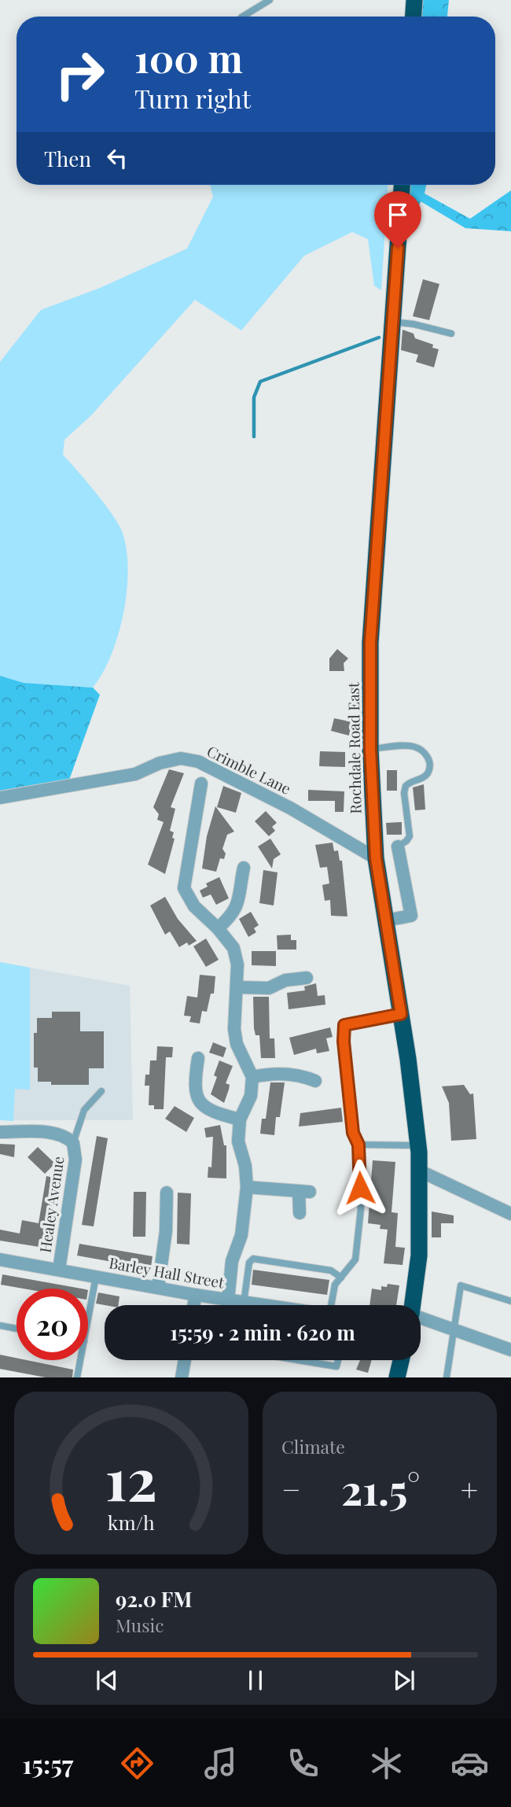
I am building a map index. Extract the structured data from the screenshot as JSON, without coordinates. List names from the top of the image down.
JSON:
{
  "streets": {
    "highway": ["Rochdale Road East"],
    "street": ["Crimble Lane", "Healey Avenue", "Barley Hall Street"]
  },
  "crossings": [
    ["Rochdale Road East", "Crimble Lane"],
    ["Healey Avenue", "Barley Hall Street"]
  ],
  "page": {
    "turn": ["100 m", "Turn right"],
    "then": "Then",
    "limit": "20",
    "trip": "15:59 · 2 min · 620 m",
    "tile": "Climate",
    "heat": ["−", "21.5°", "+"],
    "song": ["92.0 FM", "Music"],
    "tabs": "15:57",
    "gauge": ["12", "km/h"]
  }
}
